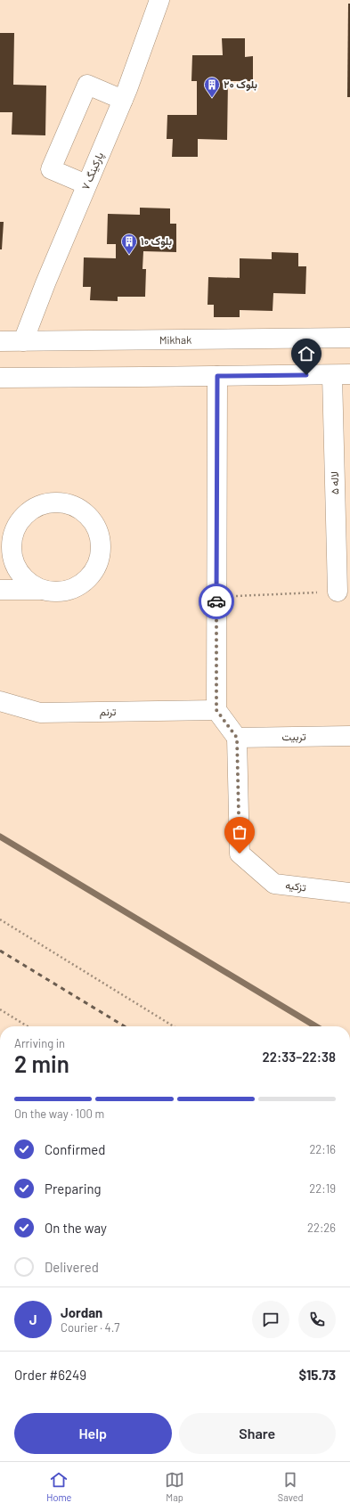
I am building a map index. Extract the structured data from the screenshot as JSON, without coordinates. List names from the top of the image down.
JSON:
{
  "streets": {
    "street": [
      "پارکینگ ۷",
      "Mikhak",
      "لاله ۵",
      "ترنم",
      "تربیت",
      "تزکیه"
    ]
  },
  "crossings": [
    ["پارکینگ ۷", "Mikhak"],
    ["تربیت", "تزکیه"]
  ],
  "places": {
    "building": ["بلوک ۲۰", "بلوک ۱۰"]
  },
  "page": {
    "heading": ["2 min", "Arriving in", "22:33–22:38"],
    "panel": [
      "Jordan",
      "Courier · 4.7",
      "Order #6249",
      "$15.73"
    ],
    "bar": "On the way · 100 m",
    "list": [
      ["Confirmed", "22:16"],
      ["Preparing", "22:19"],
      ["On the way", "22:26"],
      "Delivered"
    ],
    "round": "J",
    "buttons": ["Help", "Share"],
    "tabs": ["Home", "Map", "Saved"]
  }
}
